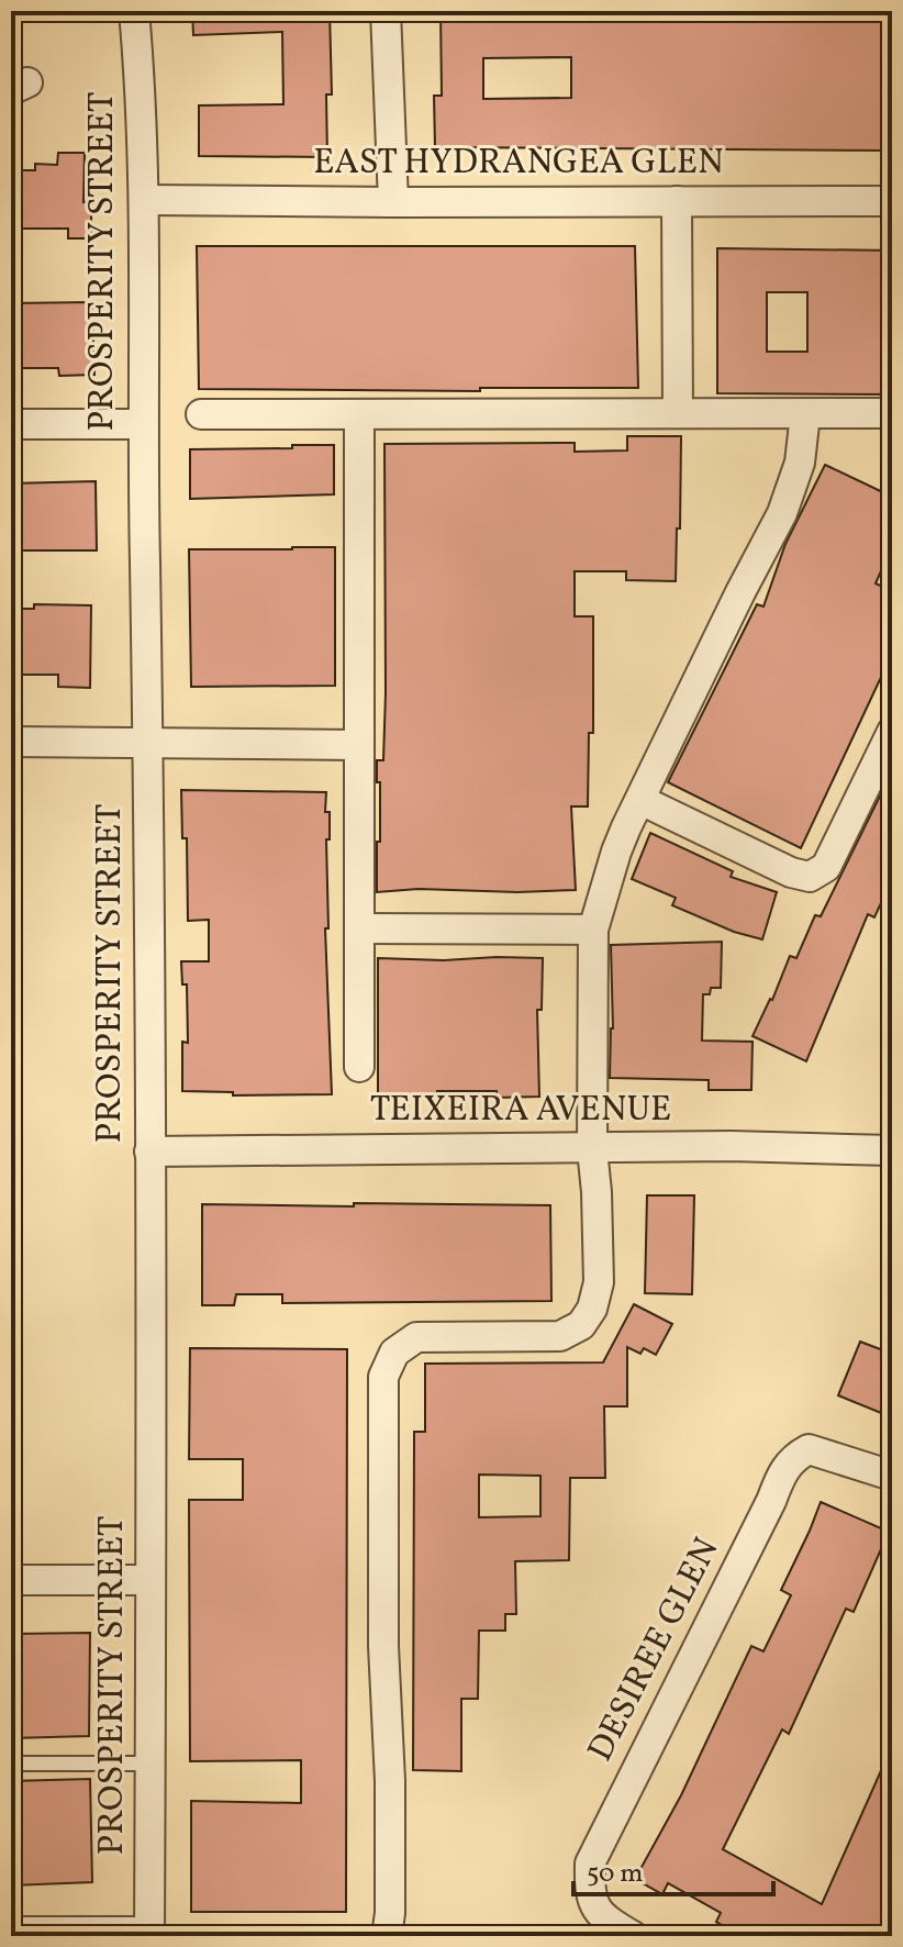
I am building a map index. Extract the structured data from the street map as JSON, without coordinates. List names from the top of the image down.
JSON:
{
  "streets": {
    "street": [
      "EAST HYDRANGEA GLEN",
      "PROSPERITY STREET",
      "TEIXEIRA AVENUE",
      "DESIREE GLEN"
    ]
  },
  "crossings": [
    ["EAST HYDRANGEA GLEN", "PROSPERITY STREET"],
    ["PROSPERITY STREET", "TEIXEIRA AVENUE"]
  ],
  "scale_bar": "50 m"
}
